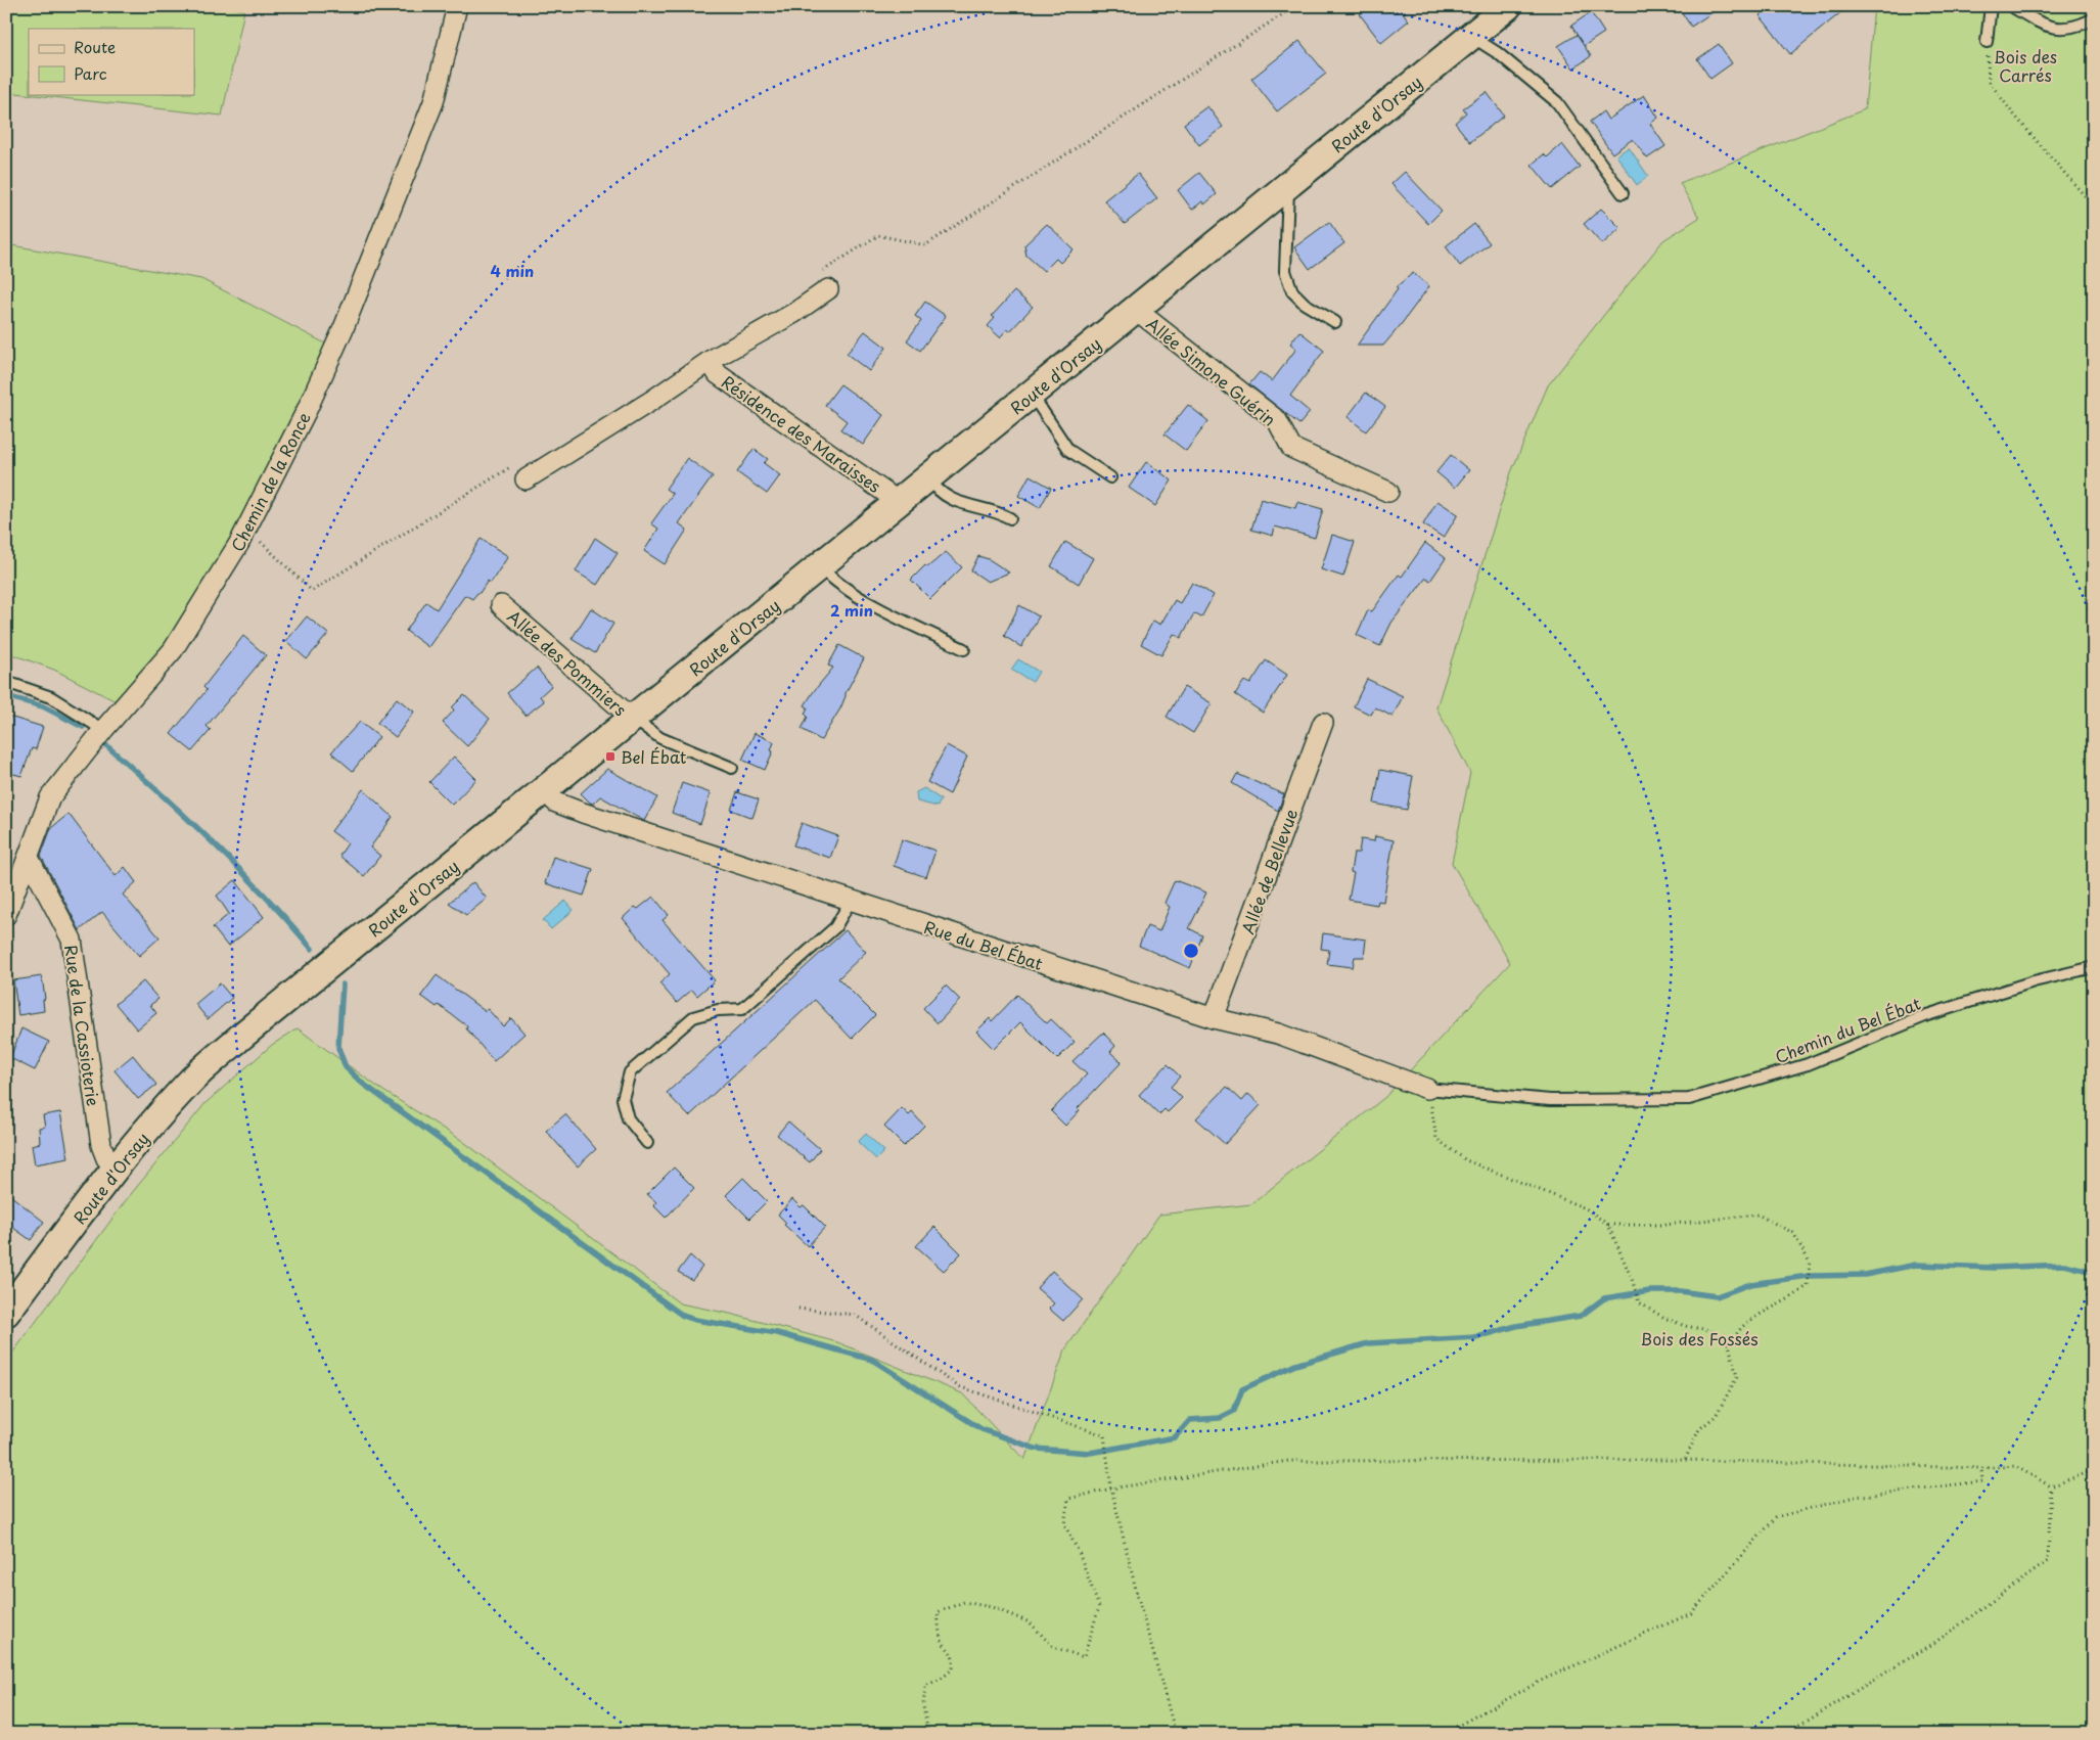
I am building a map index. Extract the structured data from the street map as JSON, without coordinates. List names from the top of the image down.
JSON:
{
  "streets": {
    "main road": ["Route d'Orsay"],
    "street": [
      "Allée Simone Guérin",
      "Résidence des Maraisses",
      "Chemin de la Ronce",
      "Allée des Pommiers",
      "Allée de Bellevue",
      "Rue du Bel Ébat",
      "Rue de la Cassioterie"
    ],
    "lane": ["Chemin du Bel Ébat"]
  },
  "crossings": [
    ["Route d'Orsay", "Allée Simone Guérin"],
    ["Route d'Orsay", "Résidence des Maraisses"],
    ["Route d'Orsay", "Allée des Pommiers"],
    ["Route d'Orsay", "Rue du Bel Ébat"],
    ["Route d'Orsay", "Rue de la Cassioterie"],
    ["Chemin de la Ronce", "Rue de la Cassioterie"],
    ["Allée de Bellevue", "Rue du Bel Ébat"],
    ["Rue du Bel Ébat", "Chemin du Bel Ébat"]
  ],
  "parks": ["Bois des Carrés", "Bois des Fossés"],
  "places": {
    "transit": ["Bel Ébat"]
  },
  "legend": ["Route", "Parc"],
  "rings": ["4 min", "2 min"]
}
